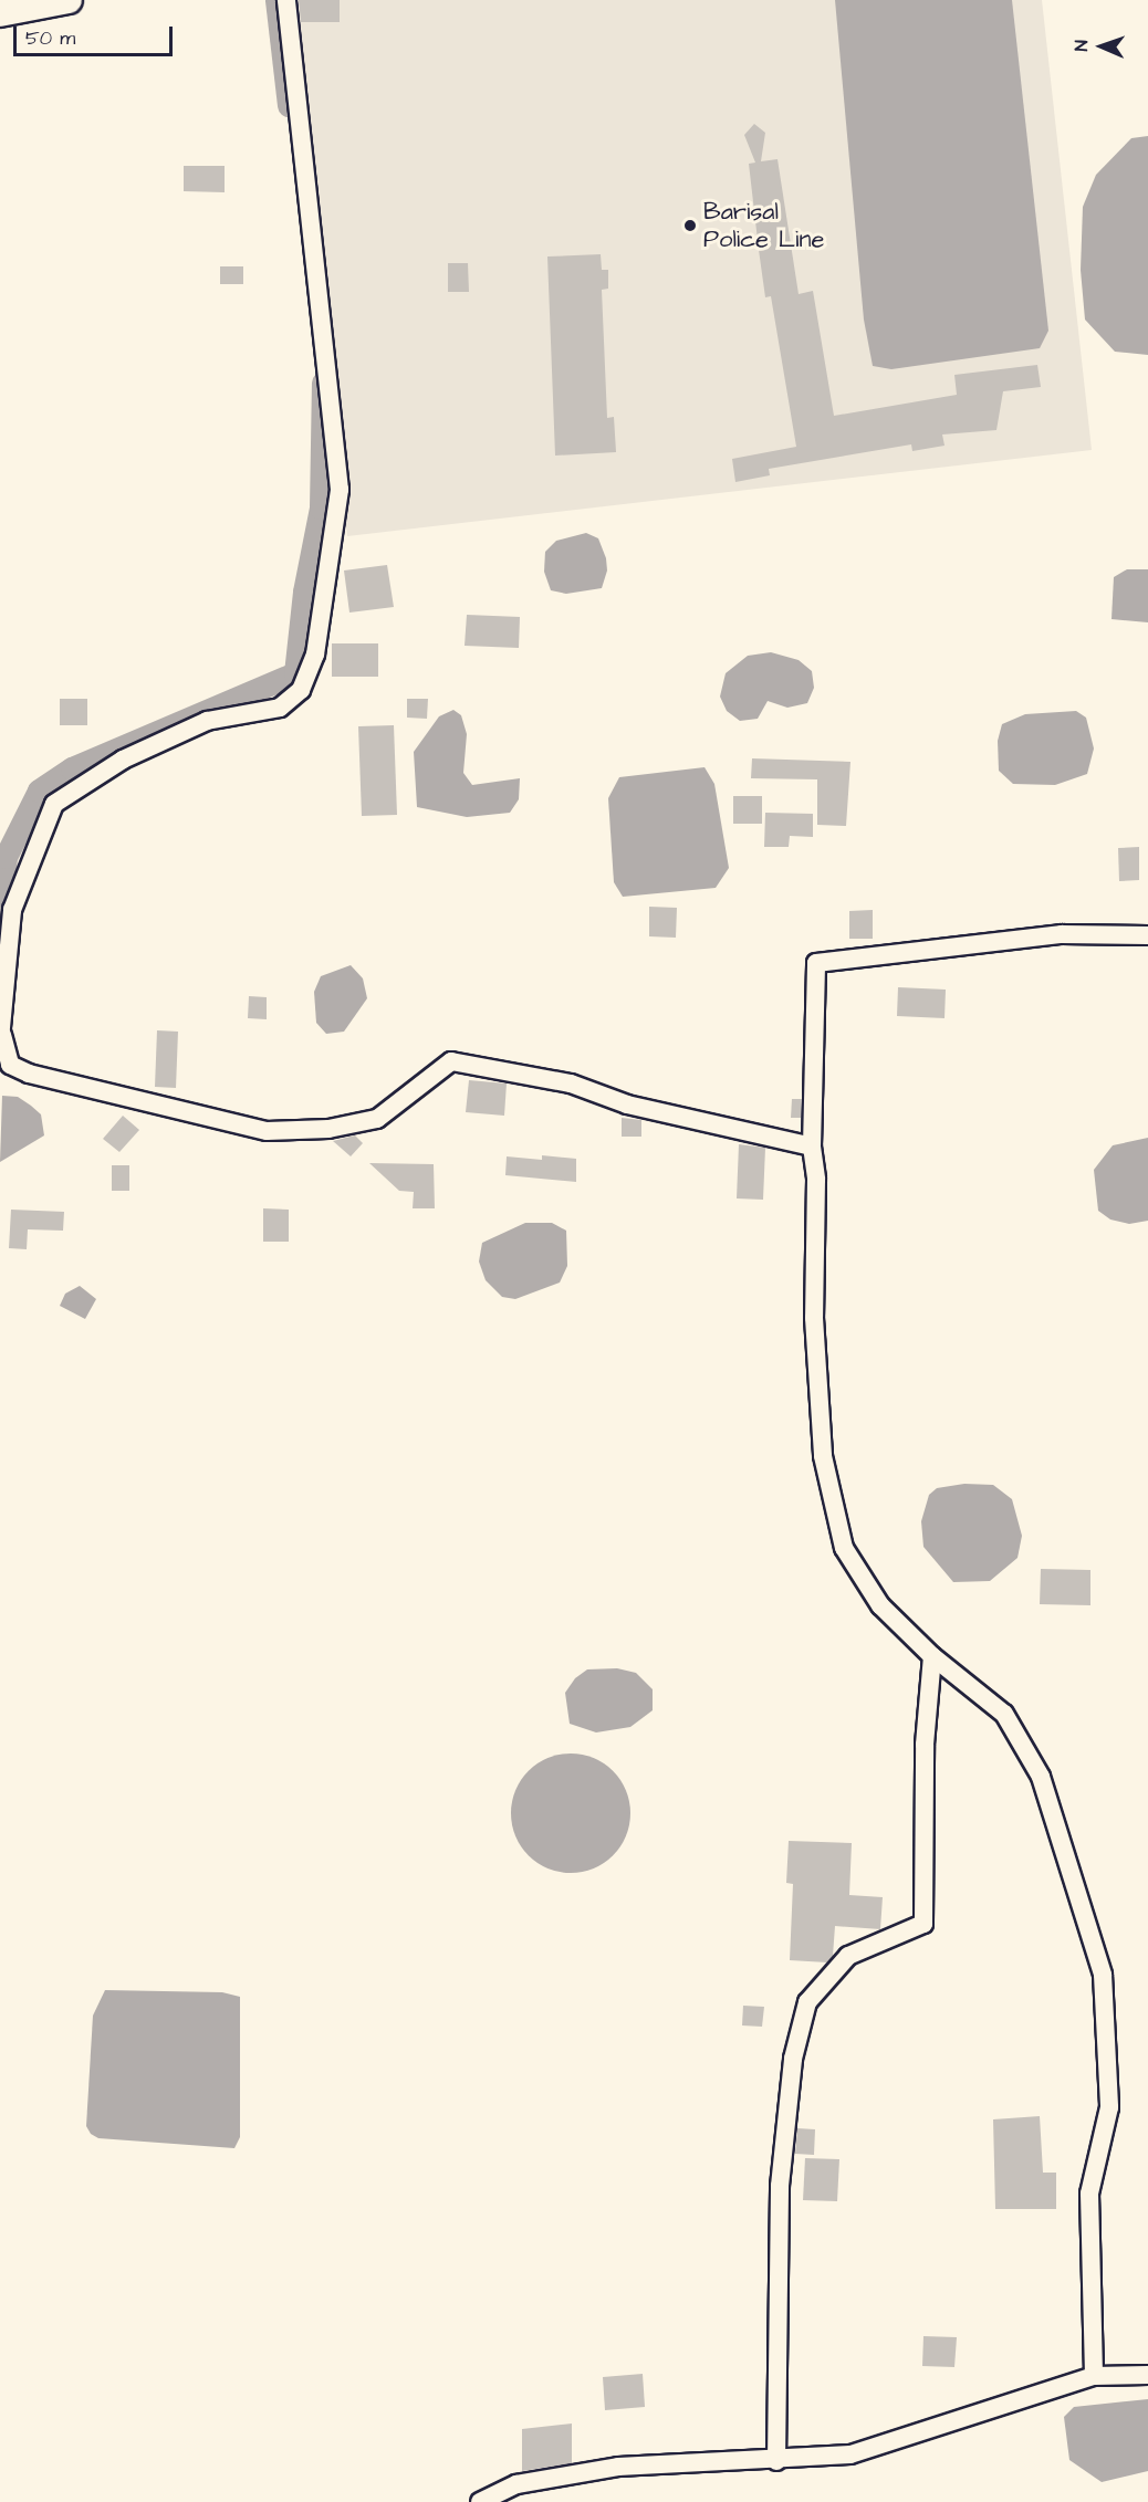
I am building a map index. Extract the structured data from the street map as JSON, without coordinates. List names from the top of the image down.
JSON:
{
  "places": ["Barisal Police Line"],
  "scale_bar": "50 m",
  "north": "left"
}
